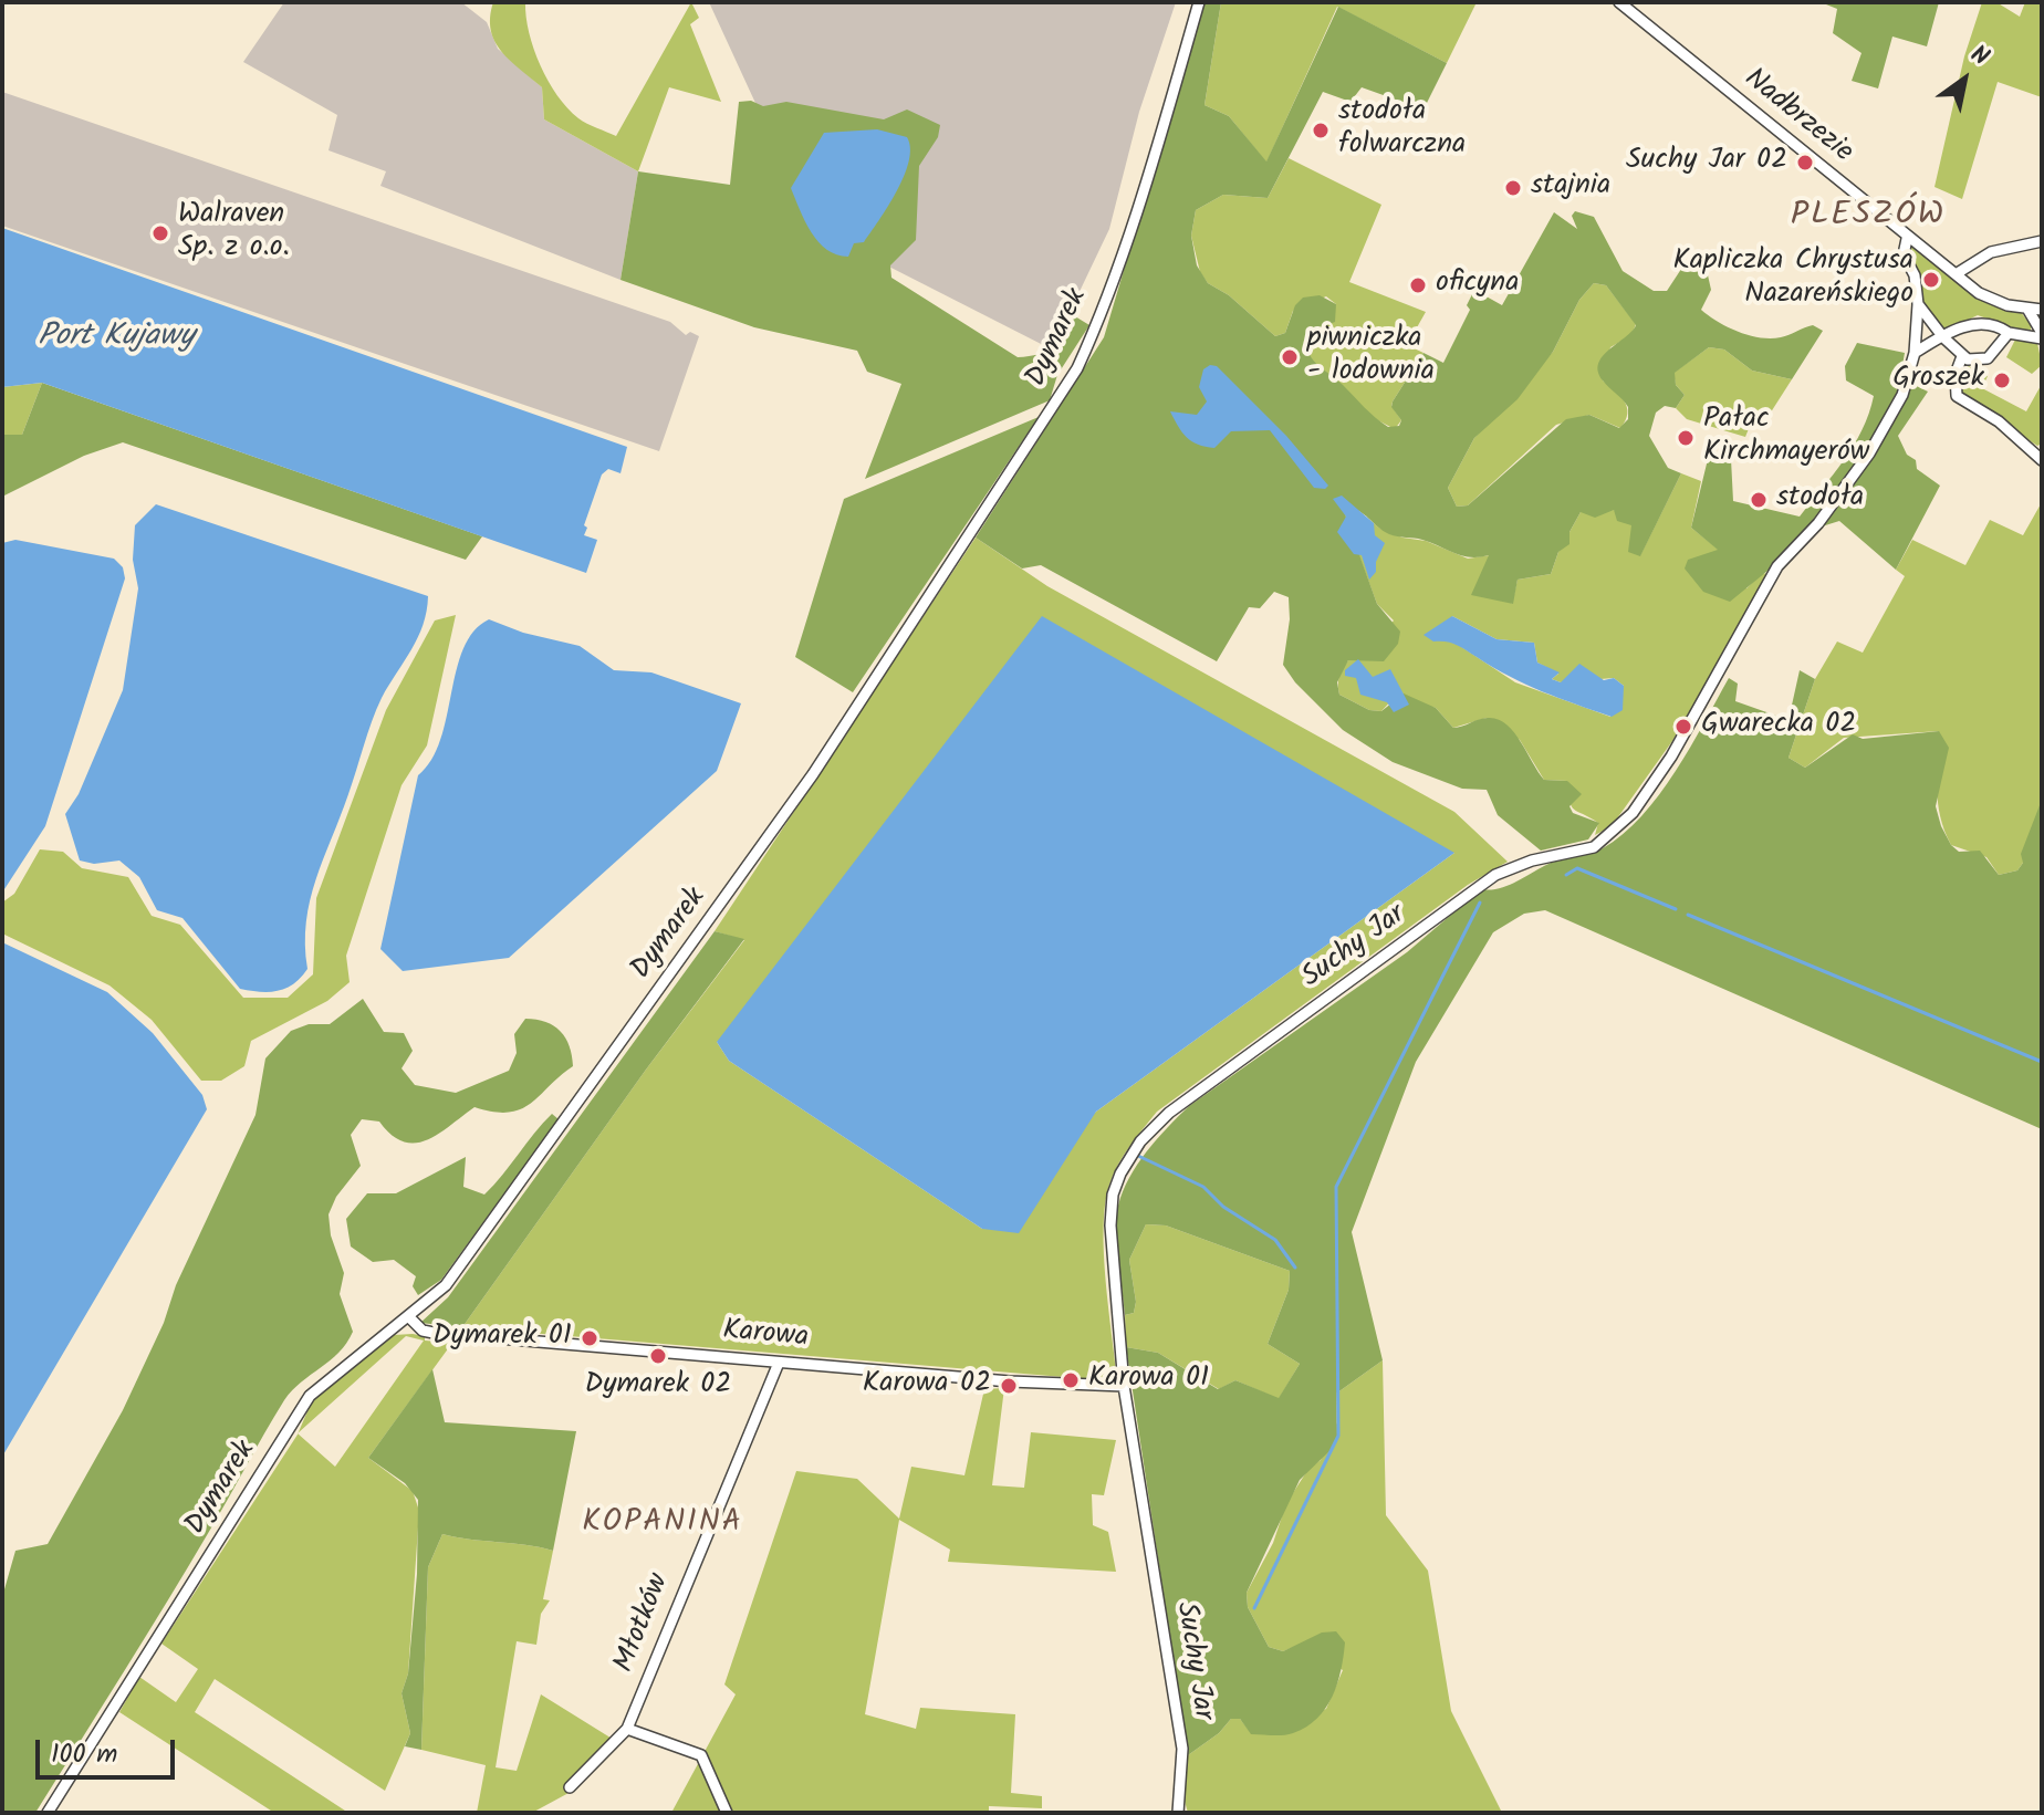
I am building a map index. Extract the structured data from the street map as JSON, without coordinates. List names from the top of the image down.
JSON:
{
  "streets": {
    "street": [
      "Nadbrzezie",
      "Dymarek",
      "Suchy Jar",
      "Karowa",
      "Młotków"
    ]
  },
  "crossings": [
    ["Nadbrzezie", "Suchy Jar"],
    ["Dymarek", "Karowa"],
    ["Suchy Jar", "Karowa"],
    ["Karowa", "Młotków"]
  ],
  "districts": ["PLESZÓW", "KOPANINA"],
  "water": ["Port Kujawy"],
  "places": [
    "stodoła folwarczna",
    "Suchy Jar 02",
    "stajnia",
    "Walraven Sp. z o.o.",
    "Kapliczka Chrystusa Nazareńskiego",
    "oficyna",
    "piwniczka - lodownia",
    "Groszek",
    "Pałac Kirchmayerów",
    "stodoła",
    "Gwarecka 02",
    "Dymarek 01",
    "Dymarek 02",
    "Karowa 01",
    "Karowa 02"
  ],
  "scale_bar": "100 m",
  "north": "top right"
}
